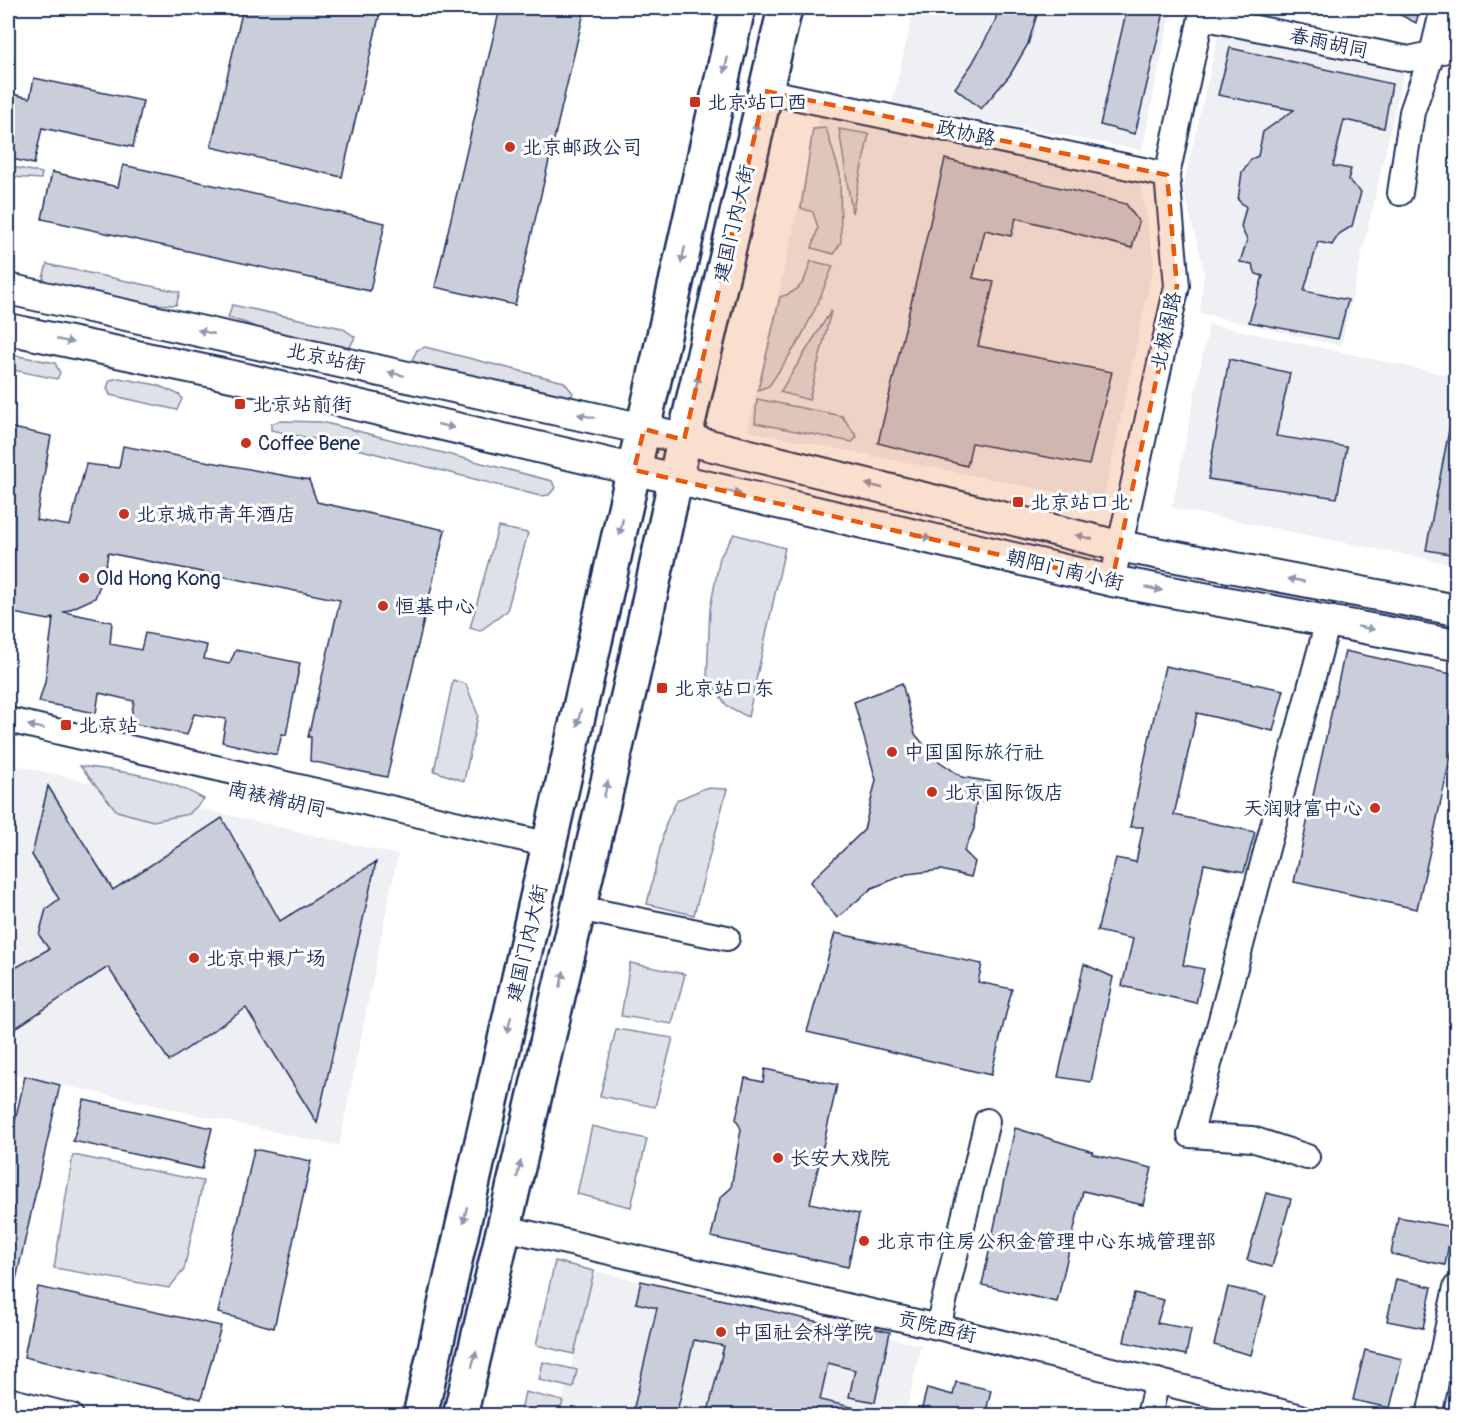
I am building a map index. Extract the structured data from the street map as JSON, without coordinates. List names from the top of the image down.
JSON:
{
  "streets": {
    "highway": ["建国门内大街"],
    "main road": ["北京站街", "朝阳门南小街"],
    "street": [
      "春雨胡同",
      "政协路",
      "北极阁路",
      "南裱褙胡同",
      "贡院西街"
    ]
  },
  "crossings": [
    ["春雨胡同", "北极阁路"],
    ["政协路", "建国门内大街"],
    ["政协路", "北极阁路"],
    ["建国门内大街", "北京站街"],
    ["建国门内大街", "朝阳门南小街"],
    ["建国门内大街", "南裱褙胡同"],
    ["北极阁路", "朝阳门南小街"],
    ["北京站街", "朝阳门南小街"]
  ],
  "places": {
    "transit": [
      "北京站口西",
      "北京站前街",
      "北京站口北",
      "北京站口东",
      "北京站"
    ],
    "other": [
      "北京邮政公司",
      "Coffee Bene",
      "北京城市青年酒店",
      "Old Hong Kong",
      "恒基中心",
      "中国国际旅行社",
      "北京国际饭店",
      "天润财富中心",
      "北京中粮广场",
      "长安大戏院",
      "北京市住房公积金管理中心东城管理部",
      "中国社会科学院"
    ]
  }
}
